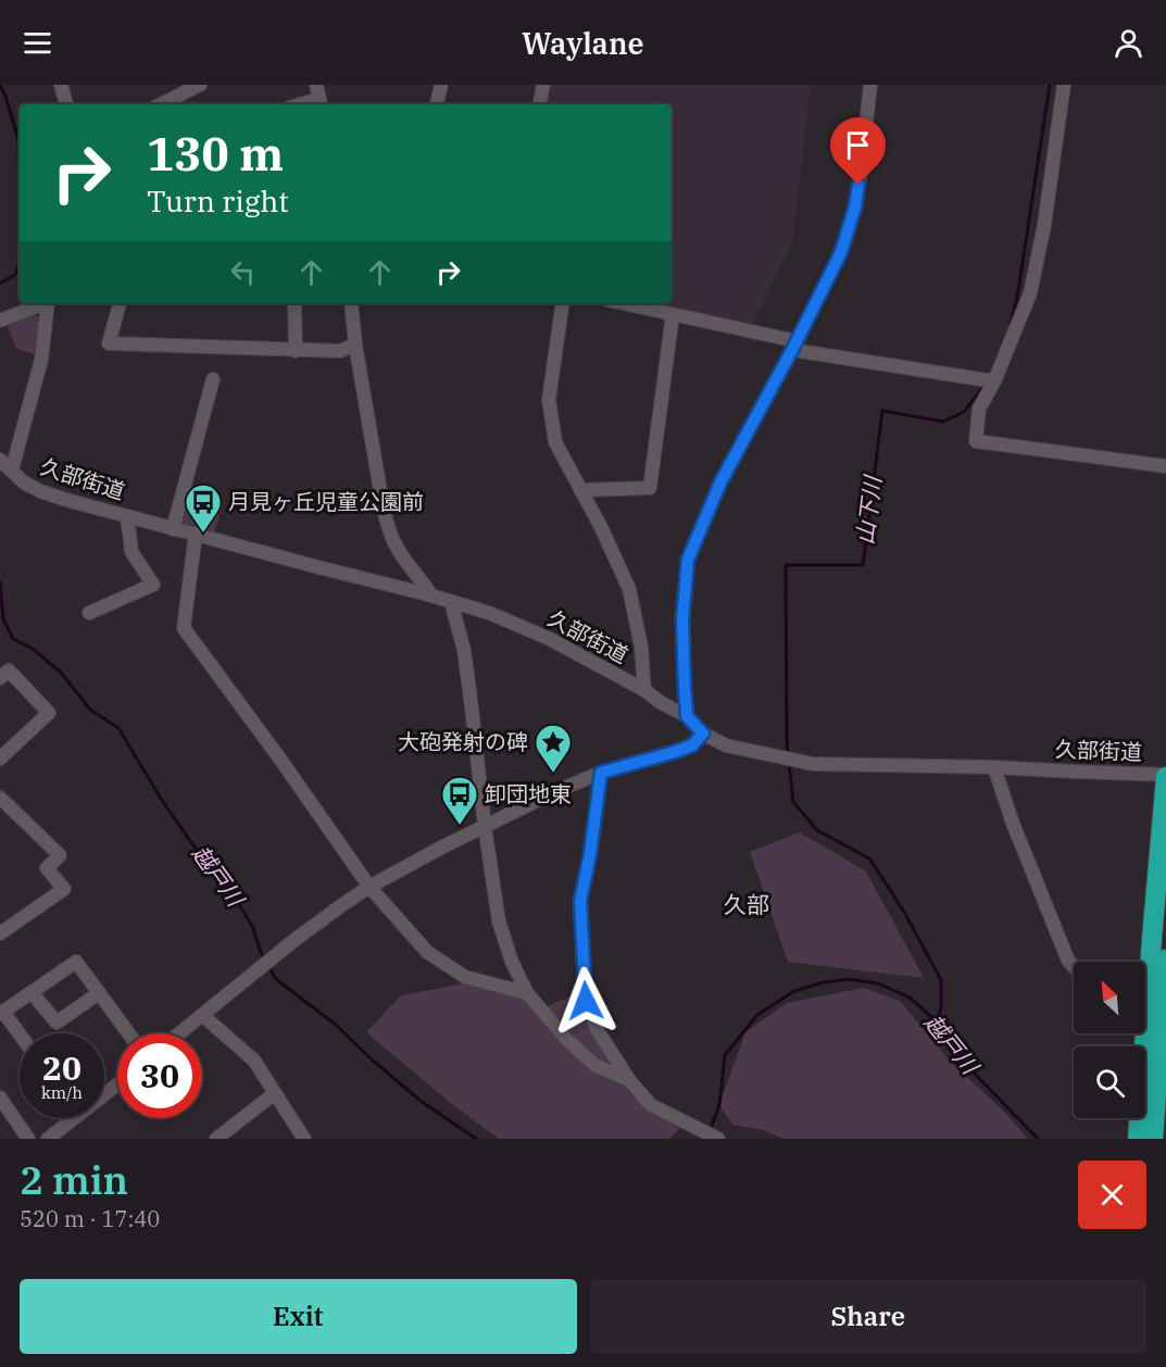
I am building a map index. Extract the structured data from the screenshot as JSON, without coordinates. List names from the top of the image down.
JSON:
{
  "streets": {
    "street": ["久部街道"]
  },
  "districts": ["久部"],
  "water": ["山下川", "越戸川"],
  "places": {
    "bus stop": ["月見ヶ丘児童公園前", "卸団地東"],
    "place": ["大砲発射の碑"]
  },
  "north": "top left",
  "page": {
    "header": "Waylane",
    "turn": ["130 m", "Turn right"],
    "speed": "20 km/h",
    "limit": "30",
    "heading": ["2 min", "520 m · 17:40"],
    "buttons": ["Exit", "Share"]
  }
}
